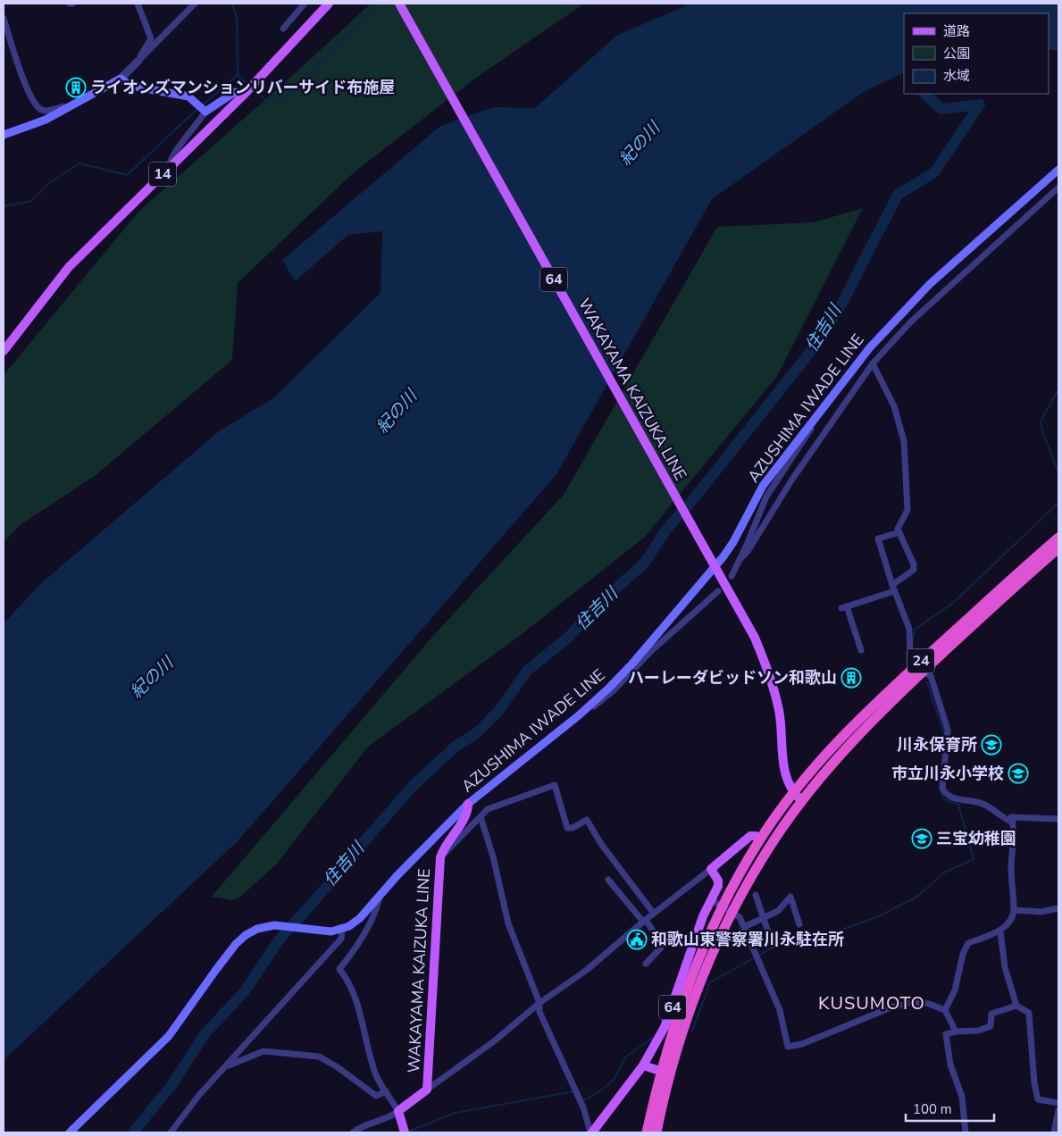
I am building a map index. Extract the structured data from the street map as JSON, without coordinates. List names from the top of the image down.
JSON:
{
  "streets": {
    "highway": ["24"],
    "main road": [
      "14",
      "64",
      "WAKAYAMA KAIZUKA LINE",
      "AZUSHIMA IWADE LINE"
    ]
  },
  "crossings": [
    ["WAKAYAMA KAIZUKA LINE", "AZUSHIMA IWADE LINE"],
    ["WAKAYAMA KAIZUKA LINE", "24"]
  ],
  "districts": ["KUSUMOTO"],
  "water": ["紀の川", "住吉川"],
  "places": {
    "building": ["ライオンズマンションリバーサイド布施屋", "ハーレーダビッドソン和歌山"],
    "school or university": ["川永保育所", "市立川永小学校", "三宝幼稚園"],
    "public building": ["和歌山東警察署川永駐在所"]
  },
  "legend": ["道路", "公園", "水域"],
  "scale_bar": "100 m"
}
